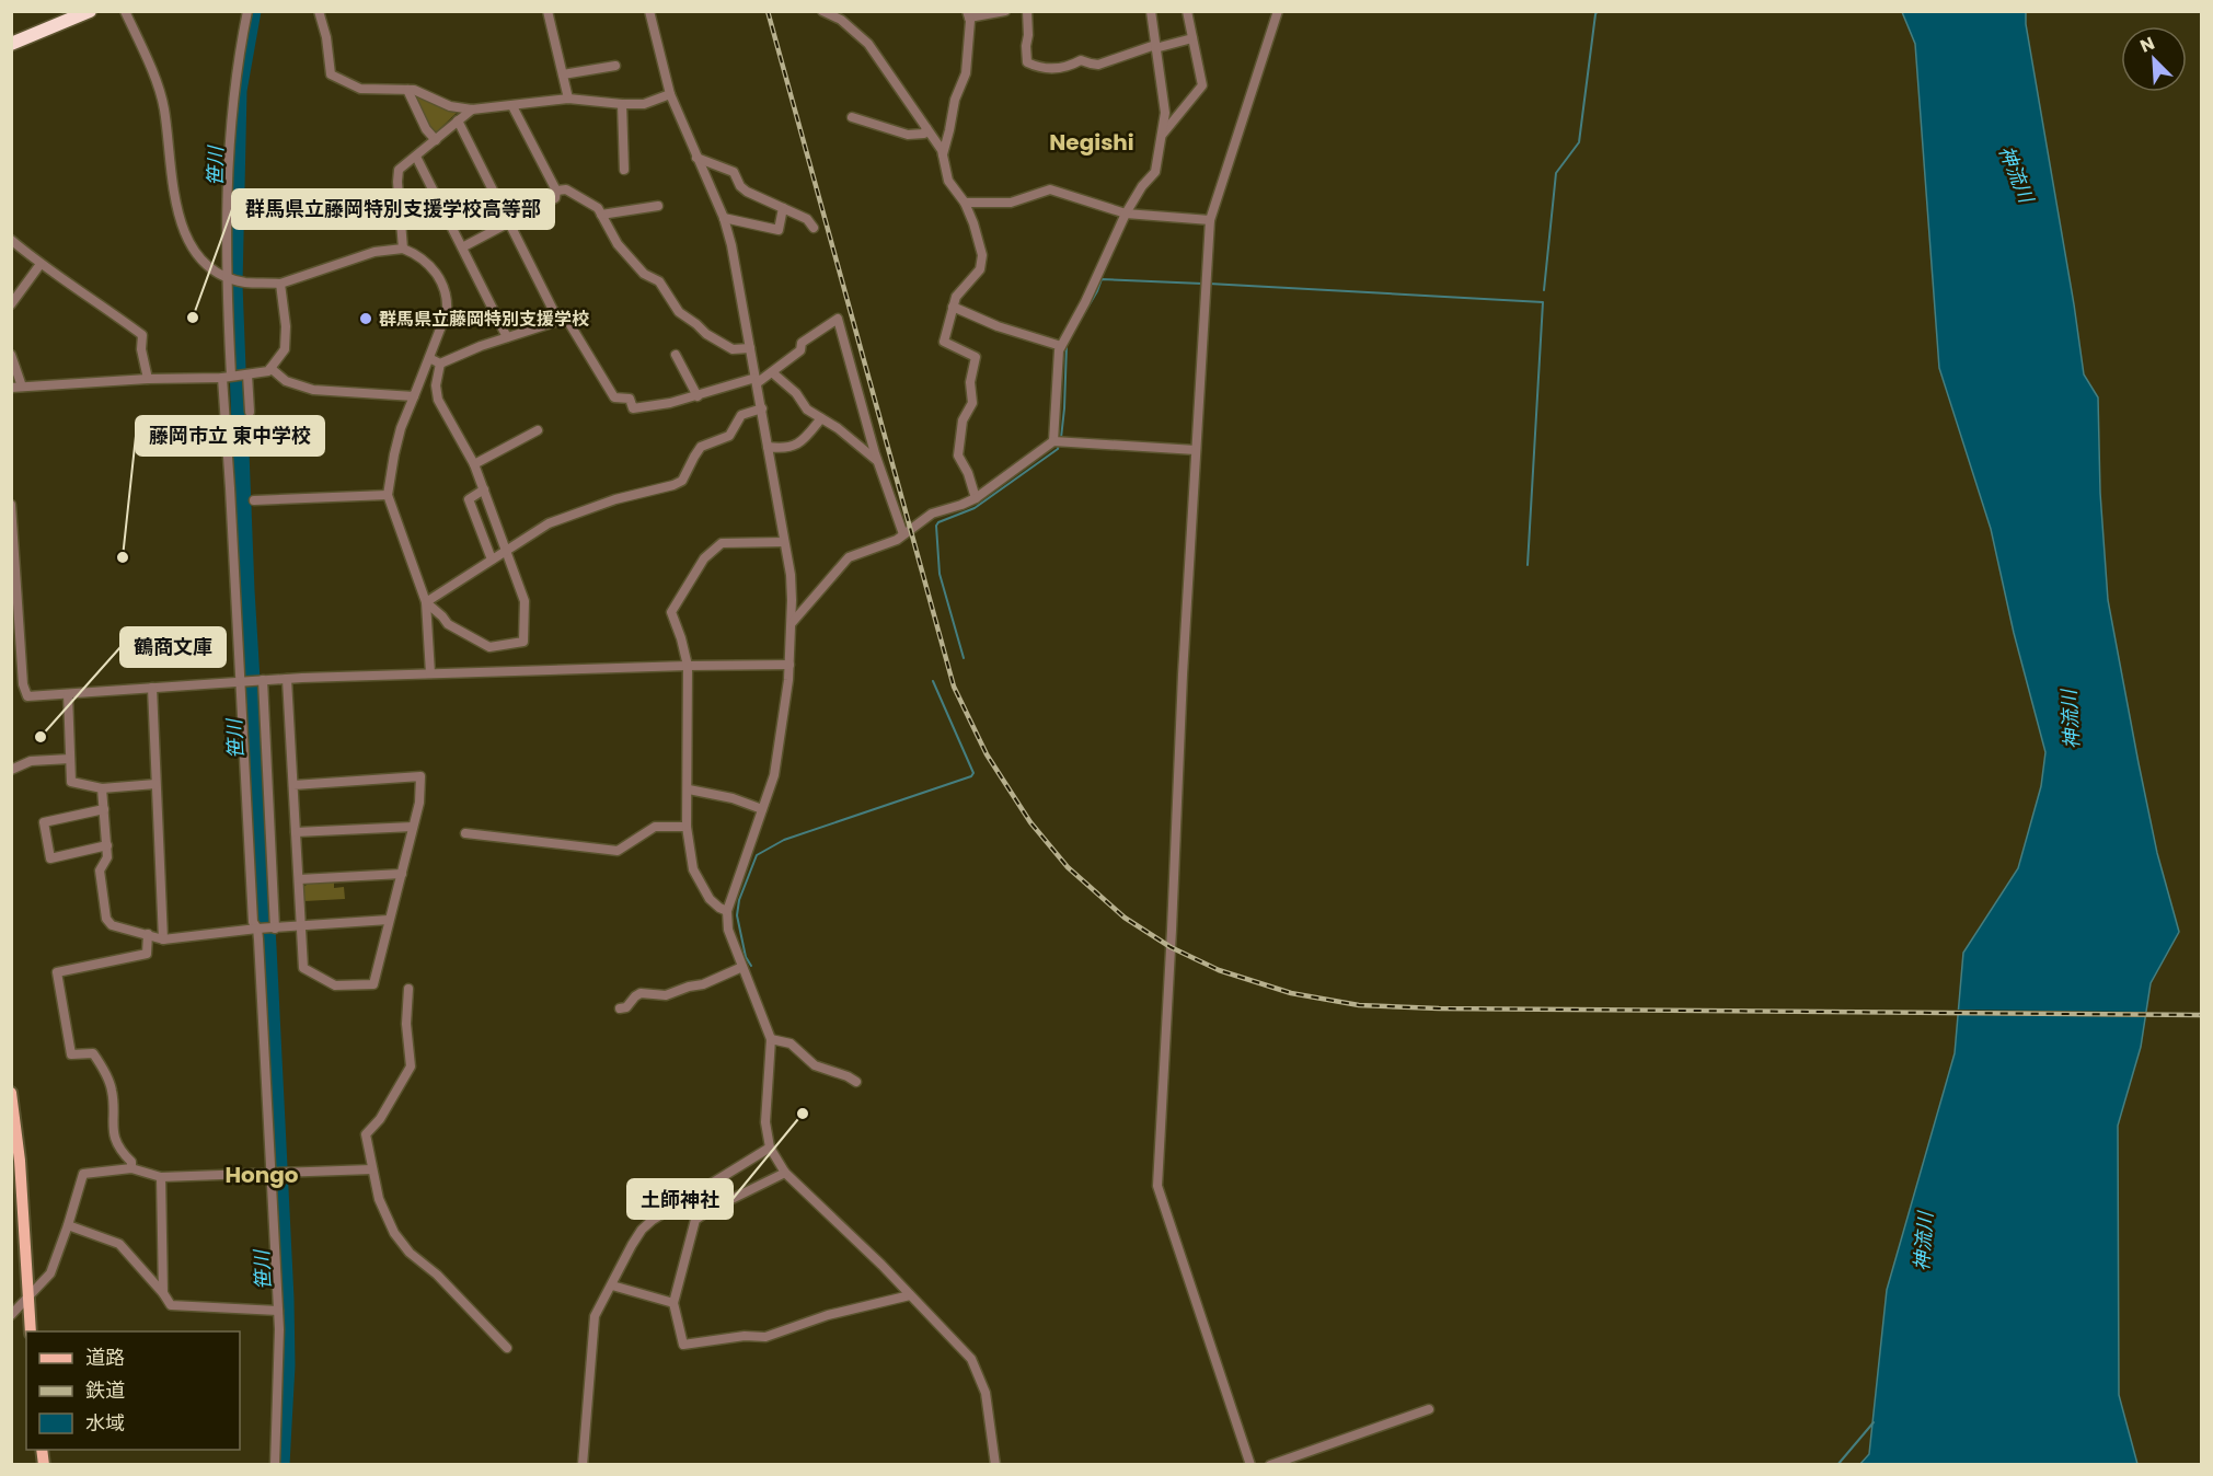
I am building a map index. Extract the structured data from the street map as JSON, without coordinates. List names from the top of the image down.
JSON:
{
  "districts": ["Negishi", "Hongo"],
  "water": ["笹川", "神流川"],
  "places": [
    "群馬県立藤岡特別支援学校高等部",
    "群馬県立藤岡特別支援学校",
    "藤岡市立 東中学校",
    "鶴商文庫",
    "土師神社"
  ],
  "legend": ["道路", "鉄道", "水域"],
  "north": "top left"
}
